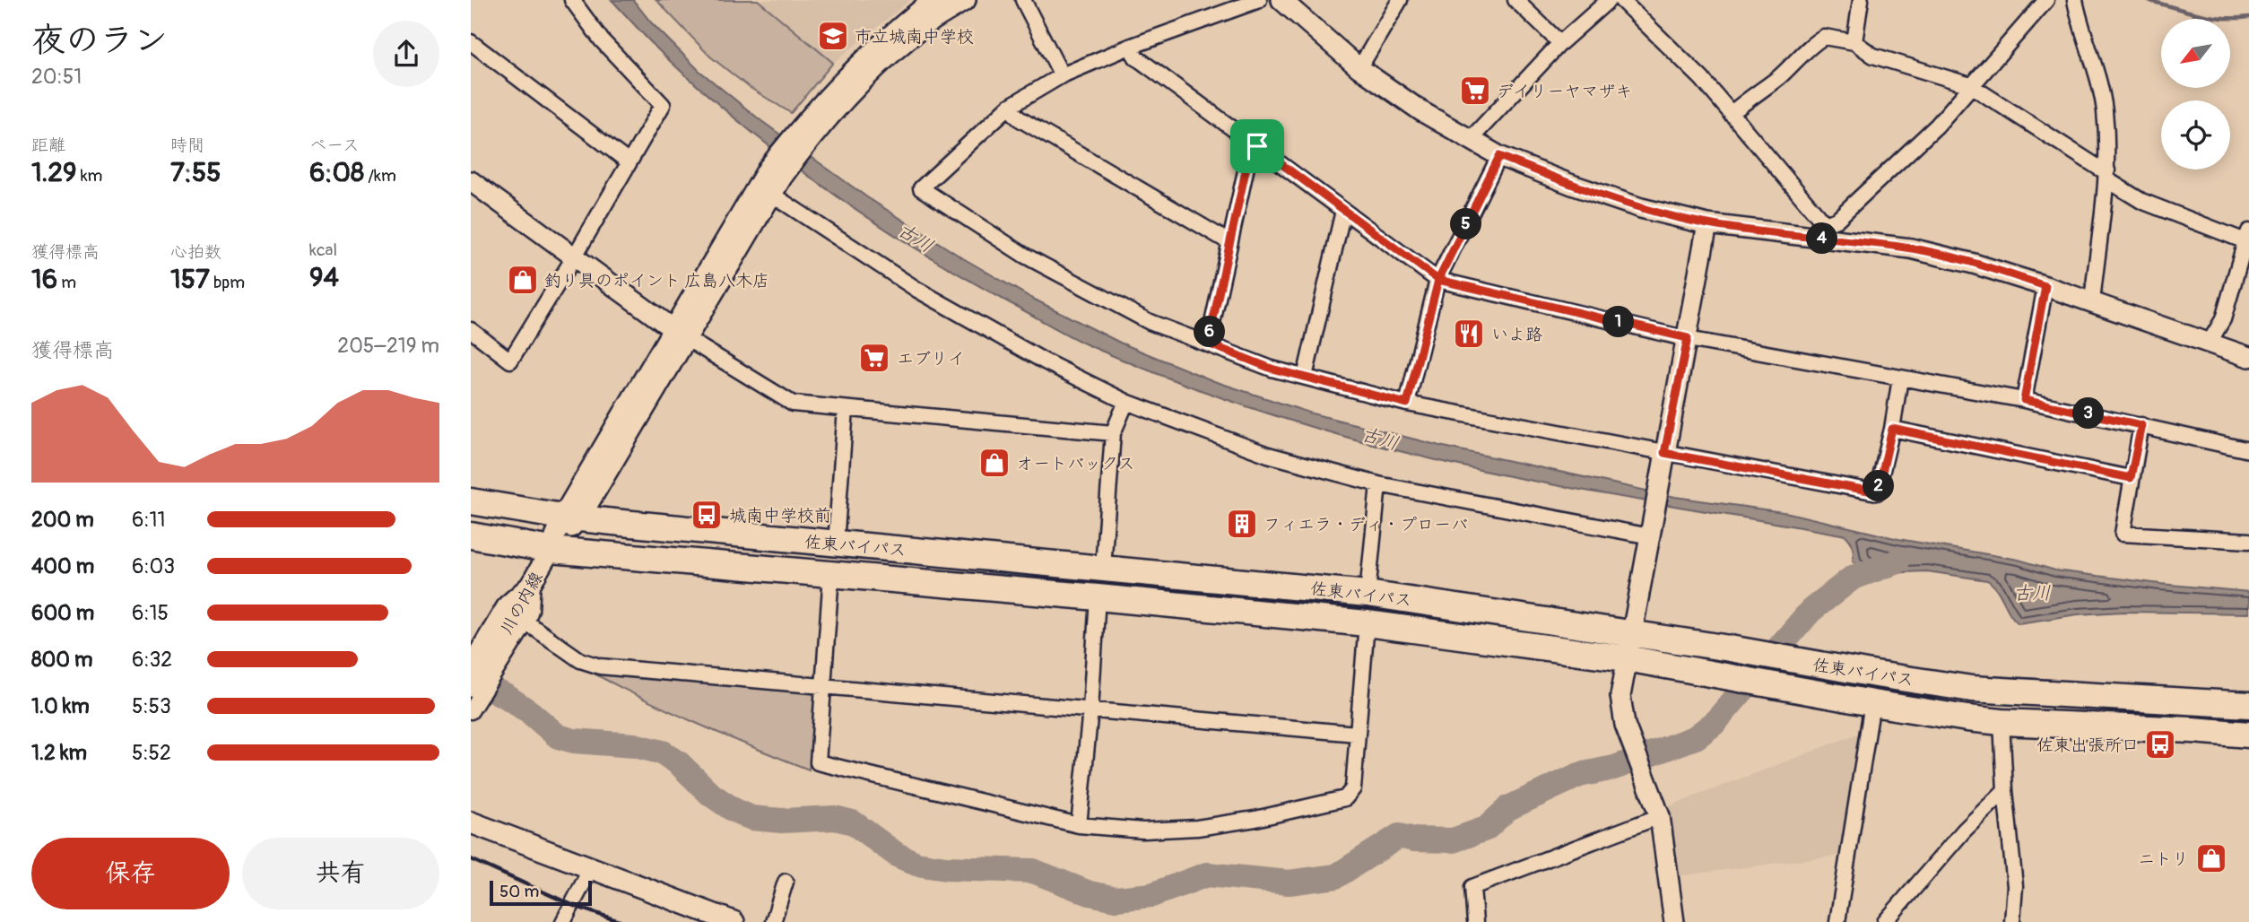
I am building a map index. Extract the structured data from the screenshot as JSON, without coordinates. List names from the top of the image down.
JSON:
{
  "streets": {
    "highway": ["佐東バイパス"],
    "street": ["川の内線"]
  },
  "crossings": [
    ["佐東バイパス", "川の内線"]
  ],
  "water": ["古川"],
  "places": {
    "school or university": ["市立城南中学校"],
    "supermarket": ["デイリーヤマザキ", "エブリイ"],
    "shop": ["釣り具のポイント 広島八木店", "オートバックス", "ニトリ"],
    "restaurant": ["いよ路"],
    "bus stop": ["城南中学校前", "佐東出張所口"],
    "building": ["フィエラ・ディ・プローバ"]
  },
  "scale_bar": "50 m",
  "north": "bottom left",
  "page": {
    "heading": ["夜のラン", "20:51"],
    "stats": [
      ["距離", "1.29 km"],
      ["時間", "7:55"],
      ["ペース", "6:08 /km"],
      ["獲得標高", "16 m"],
      ["心拍数", "157 bpm"],
      ["kcal", "94"]
    ],
    "pins": [
      "5",
      "4",
      "1",
      "6",
      "3",
      "2"
    ],
    "chart": ["獲得標高", "205–219 m"],
    "list": [
      {
        "name": "200 m",
        "note": "6:11"
      },
      {
        "name": "400 m",
        "note": "6:03"
      },
      {
        "name": "600 m",
        "note": "6:15"
      },
      {
        "name": "800 m",
        "note": "6:32"
      },
      {
        "name": "1.0 km",
        "note": "5:53"
      },
      {
        "name": "1.2 km",
        "note": "5:52"
      }
    ],
    "buttons": ["保存", "共有"],
    "scale": "50 m"
  }
}
